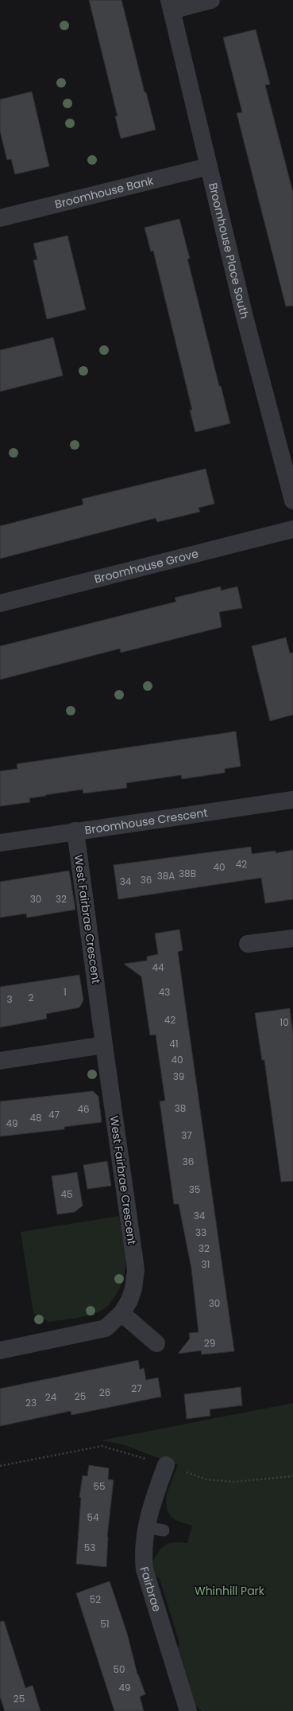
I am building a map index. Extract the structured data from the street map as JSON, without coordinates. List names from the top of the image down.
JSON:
{
  "streets": {
    "street": [
      "Broomhouse Bank",
      "Broomhouse Place South",
      "Broomhouse Grove",
      "Broomhouse Crescent",
      "West Fairbrae Crescent",
      "Fairbrae"
    ]
  },
  "crossings": [
    ["Broomhouse Bank", "Broomhouse Place South"],
    ["Broomhouse Crescent", "West Fairbrae Crescent"]
  ],
  "parks": ["Whinhill Park"],
  "house_numbers": [
    "42",
    "40",
    "38B",
    "38A",
    "36",
    "34",
    "30",
    "32",
    "44",
    "1",
    "43",
    "2",
    "3",
    "42",
    "10",
    "41",
    "40",
    "39",
    "38",
    "46",
    "47",
    "48",
    "49",
    "37",
    "36",
    "35",
    "45",
    "34",
    "33",
    "32",
    "31",
    "30",
    "29",
    "27",
    "26",
    "25",
    "24",
    "23",
    "55",
    "54",
    "53",
    "52",
    "51",
    "50",
    "49",
    "25"
  ]
}
